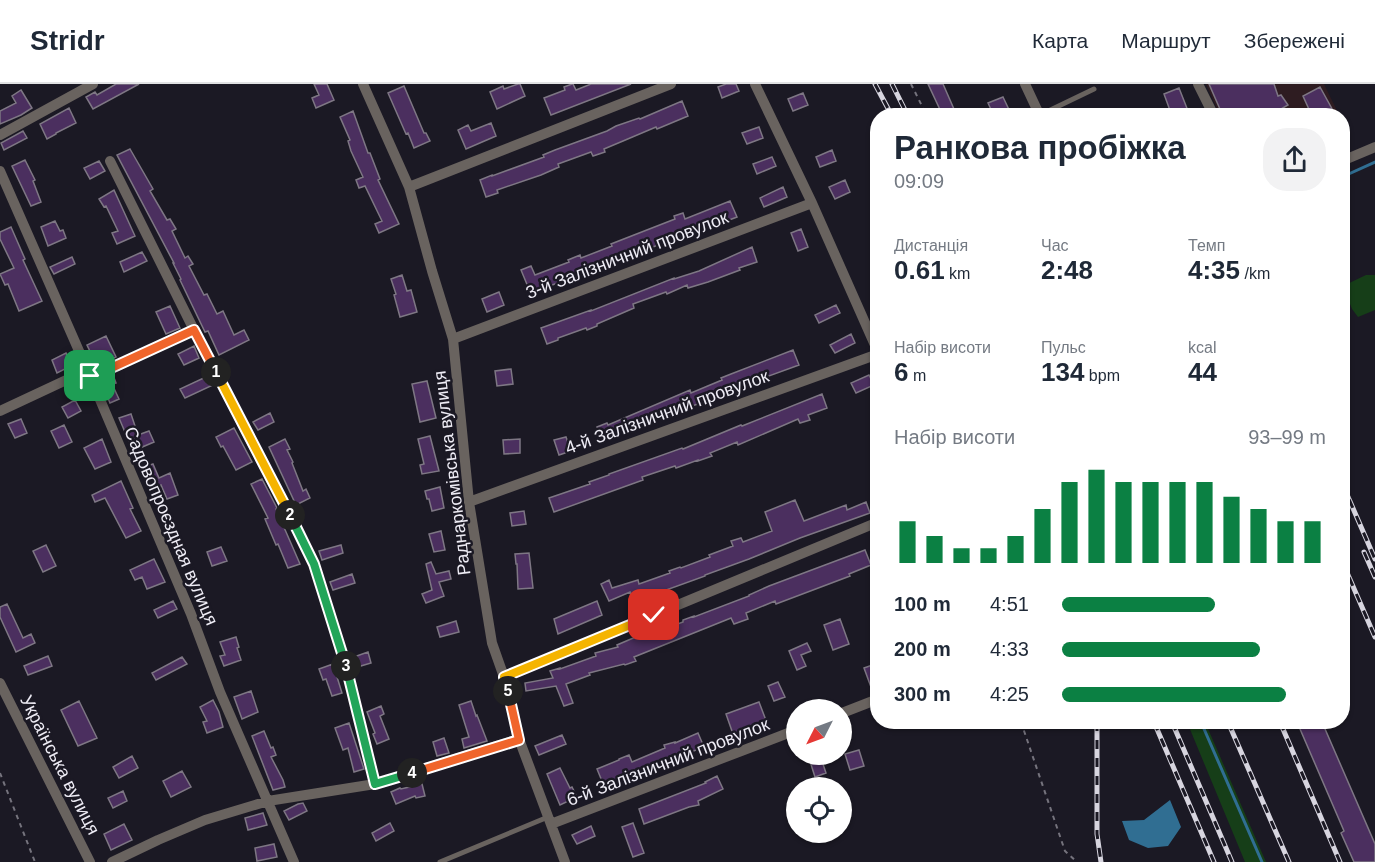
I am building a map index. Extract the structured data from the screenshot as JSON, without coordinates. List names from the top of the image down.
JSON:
{
  "streets": {
    "street": [
      "3-й Залізничний провулок",
      "4-й Залізничний провулок",
      "Раднаркомівська вулиця",
      "Садовопроєздная вулиця",
      "6-й Залізничний провулок",
      "Українська вулиця"
    ]
  },
  "crossings": [
    ["3-й Залізничний провулок", "Раднаркомівська вулиця"],
    ["4-й Залізничний провулок", "Раднаркомівська вулиця"],
    ["Раднаркомівська вулиця", "6-й Залізничний провулок"]
  ],
  "north": "bottom left",
  "page": {
    "header": "Stridr",
    "nav": ["Карта", "Маршрут", "Збережені"],
    "heading": ["Ранкова пробіжка", "09:09"],
    "stats": [
      ["Дистанція", "0.61 km"],
      ["Час", "2:48"],
      ["Темп", "4:35 /km"],
      ["Набір висоти", "6 m"],
      ["Пульс", "134 bpm"],
      ["kcal", "44"]
    ],
    "pins": [
      "1",
      "2",
      "3",
      "5",
      "4"
    ],
    "chart": ["Набір висоти", "93–99 m"],
    "list": [
      {
        "name": "100 m",
        "note": "4:51"
      },
      {
        "name": "200 m",
        "note": "4:33"
      },
      {
        "name": "300 m",
        "note": "4:25"
      }
    ]
  }
}
